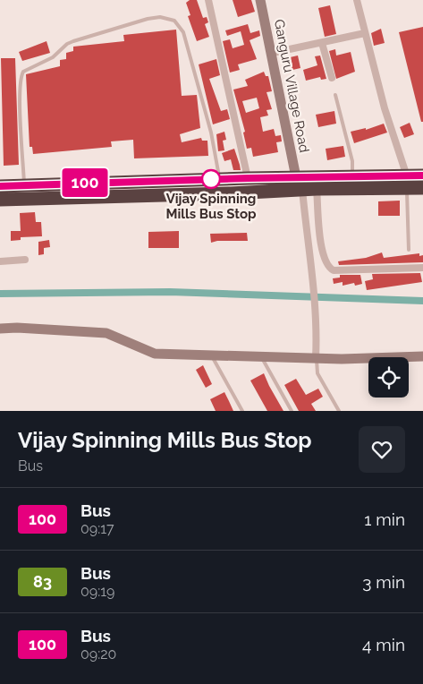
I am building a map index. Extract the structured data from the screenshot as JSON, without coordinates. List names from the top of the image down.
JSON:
{
  "streets": {
    "street": ["Ganguru Village Road"]
  },
  "places": ["Vijay Spinning Mills Bus Stop"],
  "lines": ["bus line 100"],
  "page": {
    "on_map": "100",
    "heading": ["Vijay Spinning Mills Bus Stop", "Bus"],
    "list": [
      {
        "mark": "100",
        "name": "Bus",
        "note": "09:17",
        "value": "1 min"
      },
      {
        "mark": "83",
        "name": "Bus",
        "note": "09:19",
        "value": "3 min"
      },
      {
        "mark": "100",
        "name": "Bus",
        "note": "09:20",
        "value": "4 min"
      }
    ]
  }
}
